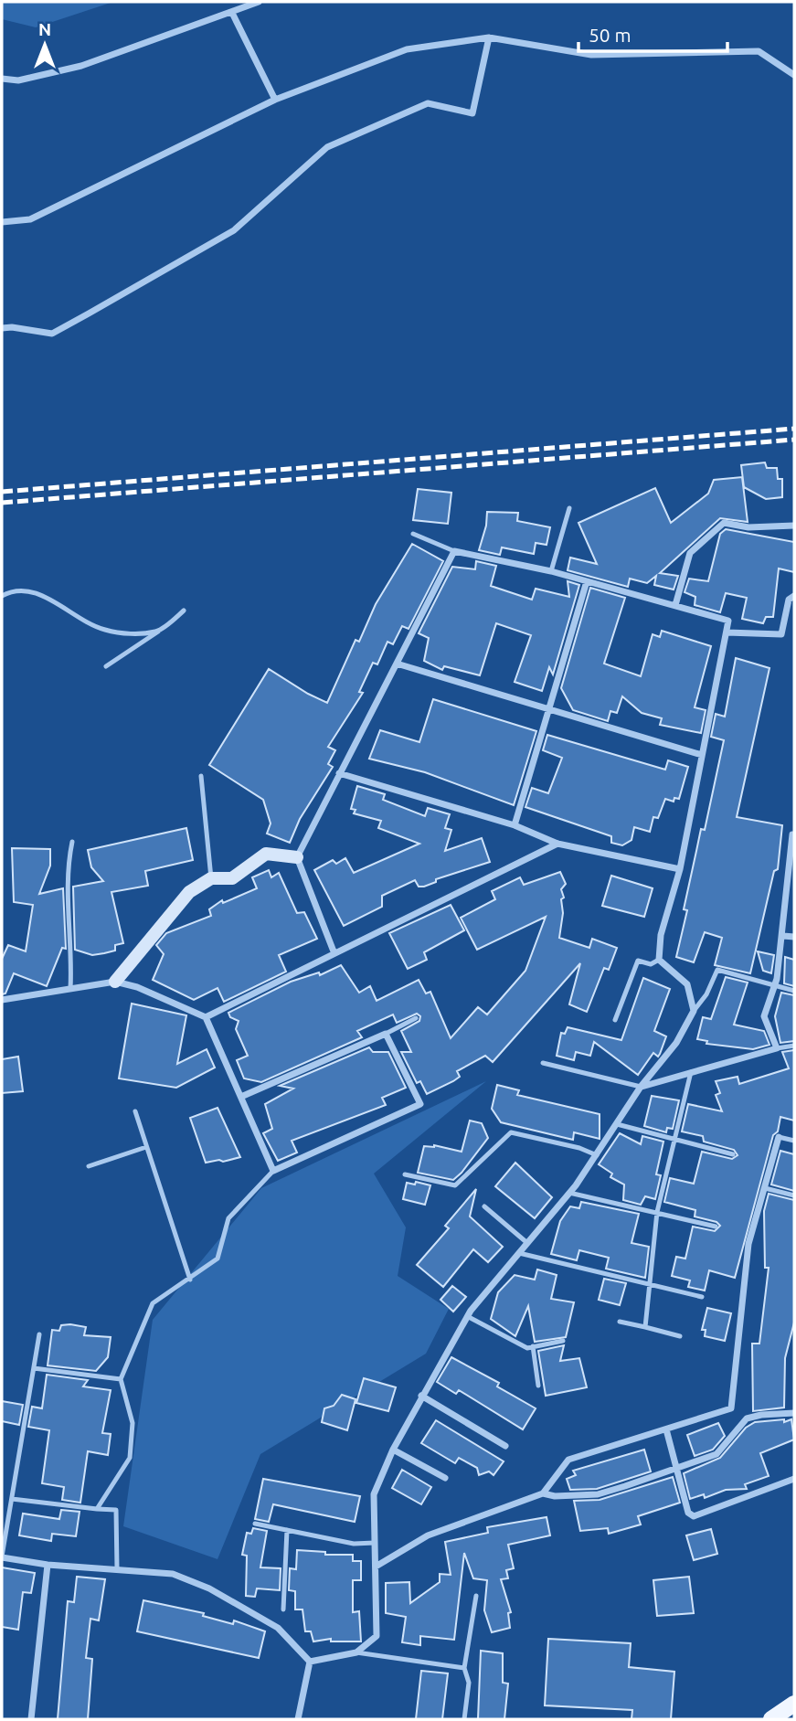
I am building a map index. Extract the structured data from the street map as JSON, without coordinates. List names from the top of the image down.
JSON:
{
  "scale_bar": "50 m",
  "north": "top"
}
